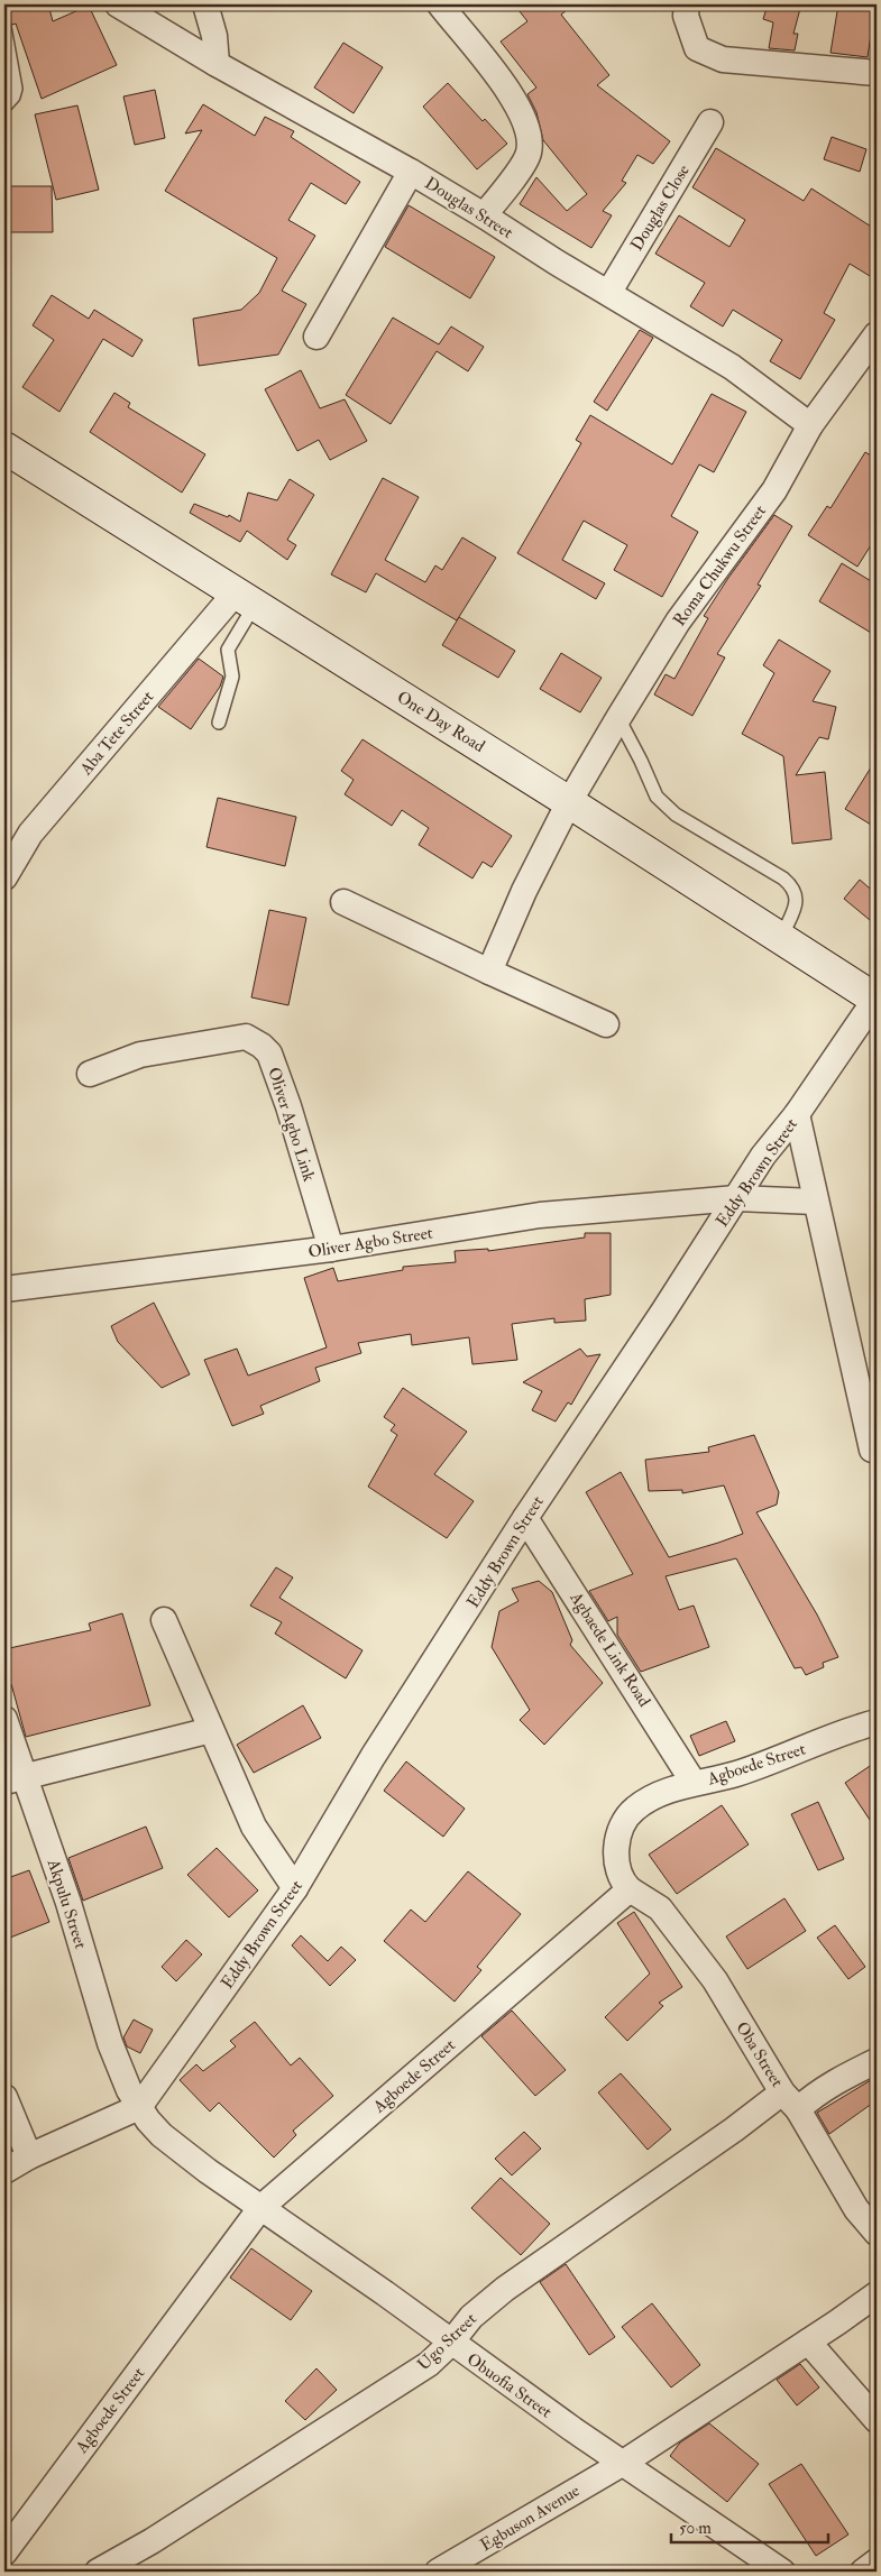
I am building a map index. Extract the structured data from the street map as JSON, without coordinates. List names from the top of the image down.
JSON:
{
  "streets": {
    "main road": ["One Day Road"],
    "street": [
      "Douglas Street",
      "Douglas Close",
      "Roma Chukwu Street",
      "Aba Tete Street",
      "Oliver Agbo Link",
      "Eddy Brown Street",
      "Oliver Agbo Street",
      "Agbaede Link Road",
      "Agboede Street",
      "Akpulu Street",
      "Oba Street",
      "Ugo Street",
      "Obuofia Street",
      "Egbuson Avenue"
    ]
  },
  "crossings": [
    ["Douglas Street", "Douglas Close"],
    ["Douglas Street", "Roma Chukwu Street"],
    ["Roma Chukwu Street", "One Day Road"],
    ["One Day Road", "Aba Tete Street"],
    ["One Day Road", "Eddy Brown Street"],
    ["Oliver Agbo Link", "Oliver Agbo Street"],
    ["Eddy Brown Street", "Oliver Agbo Street"],
    ["Eddy Brown Street", "Agbaede Link Road"],
    ["Eddy Brown Street", "Akpulu Street"],
    ["Eddy Brown Street", "Obuofia Street"],
    ["Agbaede Link Road", "Agboede Street"],
    ["Agboede Street", "Oba Street"],
    ["Agboede Street", "Obuofia Street"],
    ["Akpulu Street", "Obuofia Street"],
    ["Oba Street", "Ugo Street"],
    ["Ugo Street", "Obuofia Street"],
    ["Obuofia Street", "Egbuson Avenue"]
  ],
  "scale_bar": "50 m"
}
